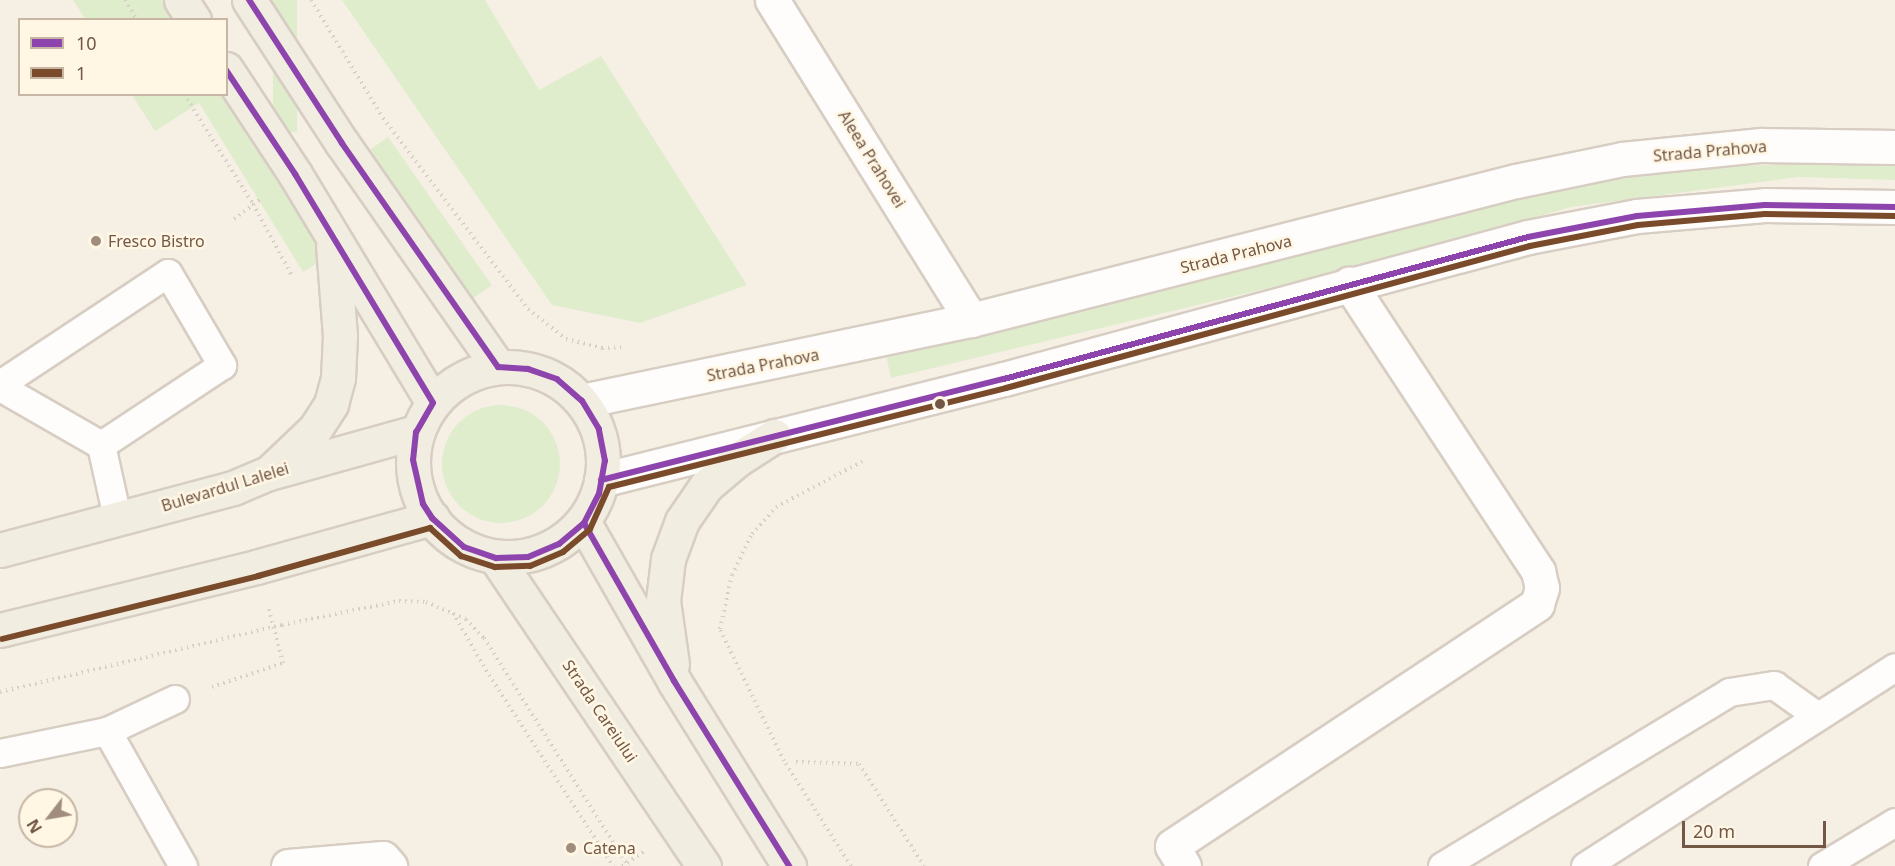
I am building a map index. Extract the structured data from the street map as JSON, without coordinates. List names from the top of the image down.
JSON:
{
  "streets": {
    "main road": ["Bulevardul Lalelei", "Strada Careiului"],
    "street": ["Strada Prahova", "Aleea Prahovei"]
  },
  "crossings": [
    ["Strada Prahova", "Aleea Prahovei"],
    ["Strada Prahova", "Bulevardul Lalelei"],
    ["Strada Prahova", "Strada Careiului"],
    ["Bulevardul Lalelei", "Strada Careiului"]
  ],
  "places": ["Fresco Bistro", "Catena"],
  "lines": ["transit line 10", "transit line 1"],
  "legend": ["10", "1"],
  "scale_bar": "20 m",
  "north": "bottom left"
}
